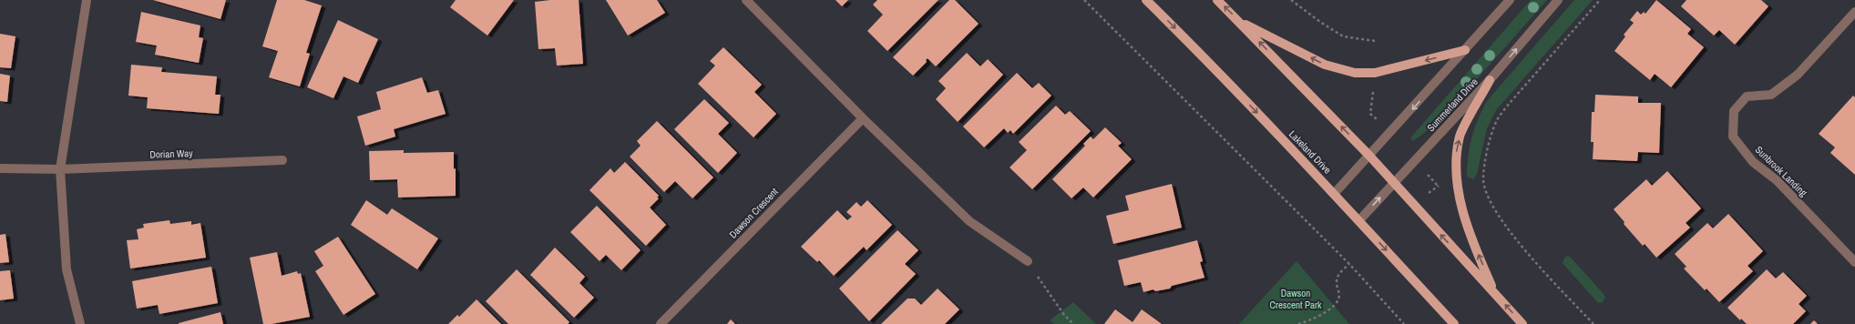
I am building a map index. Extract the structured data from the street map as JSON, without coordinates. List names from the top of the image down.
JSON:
{
  "streets": {
    "main road": ["Lakeland Drive"],
    "street": [
      "Summerland Drive",
      "Dorian Way",
      "Sunbrook Landing",
      "Dawson Crescent"
    ]
  },
  "crossings": [
    ["Summerland Drive", "Lakeland Drive"]
  ],
  "parks": ["Dawson Crescent Park"]
}
